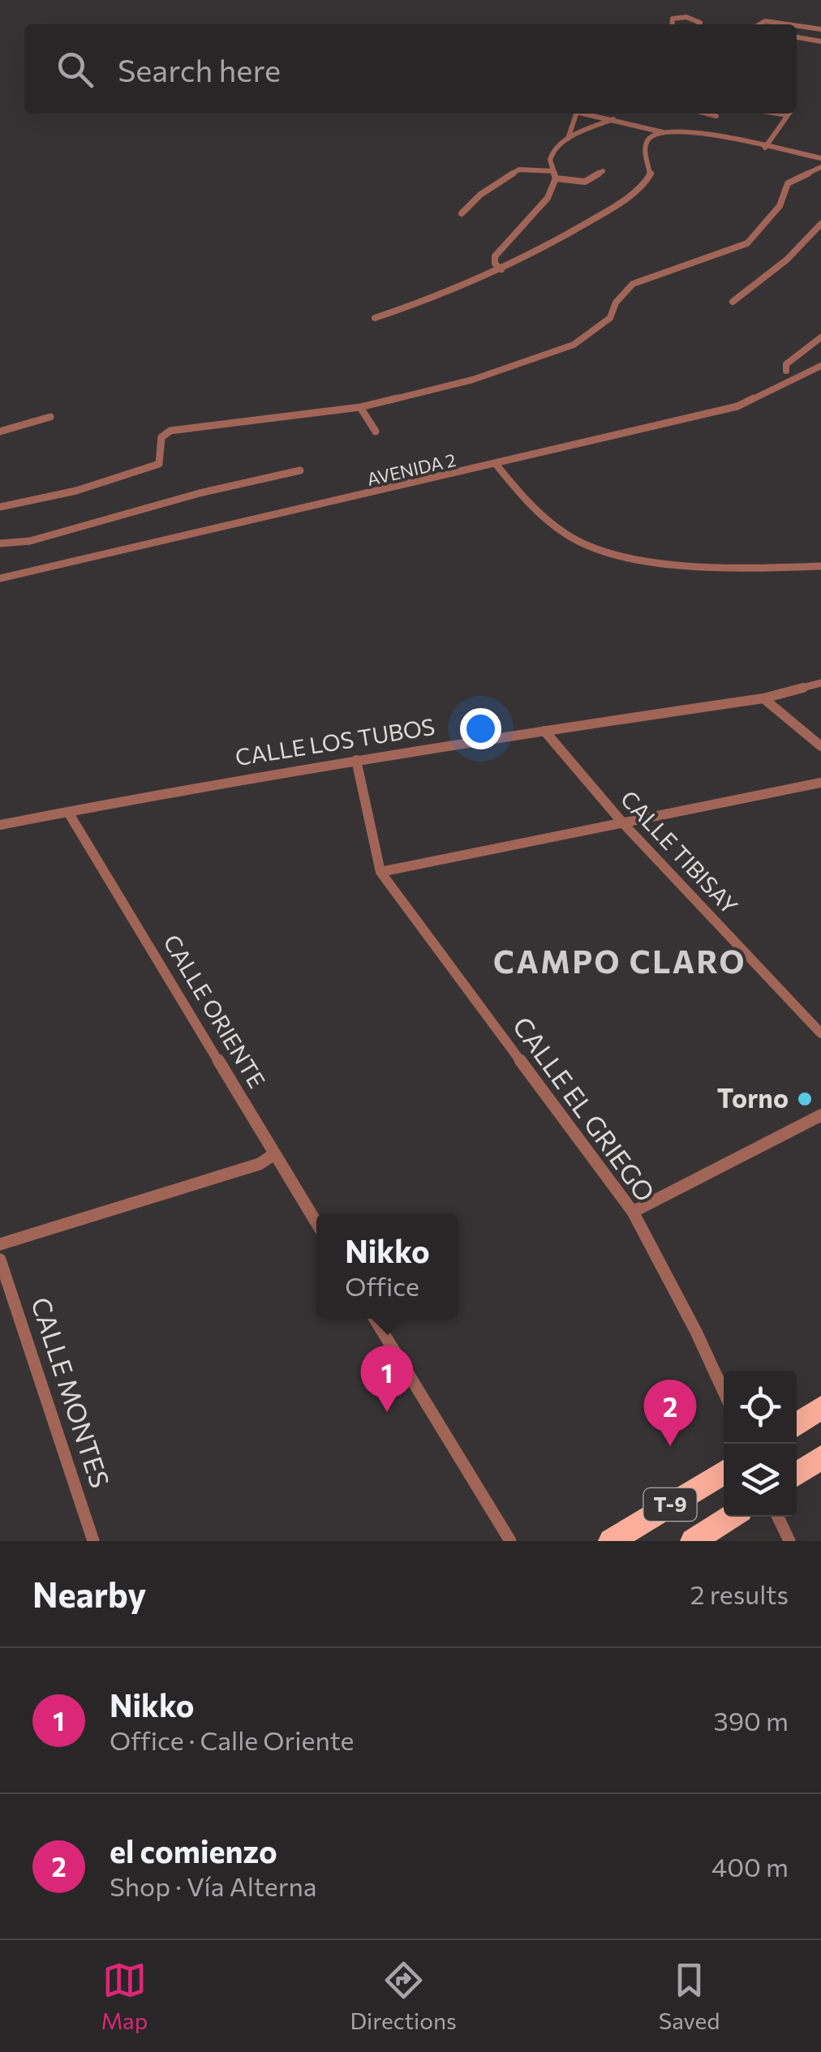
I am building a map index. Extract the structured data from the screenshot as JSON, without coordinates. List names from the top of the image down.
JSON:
{
  "streets": {
    "highway": ["T-9"],
    "street": [
      "AVENIDA 2",
      "CALLE LOS TUBOS",
      "CALLE TIBISAY",
      "CALLE ORIENTE",
      "CALLE EL GRIEGO",
      "CALLE MONTES"
    ]
  },
  "crossings": [
    ["CALLE LOS TUBOS", "CALLE TIBISAY"],
    ["CALLE LOS TUBOS", "CALLE ORIENTE"],
    ["CALLE LOS TUBOS", "CALLE EL GRIEGO"]
  ],
  "districts": ["CAMPO CLARO"],
  "places": ["Torno"],
  "page": {
    "search": "Search here",
    "popup": ["Nikko", "Office"],
    "pins": ["1", "2"],
    "heading": ["Nearby", "2 results"],
    "list": [
      {
        "mark": "1",
        "name": "Nikko",
        "note": "Office · Calle Oriente",
        "value": "390 m"
      },
      {
        "mark": "2",
        "name": "el comienzo",
        "note": "Shop · Vía Alterna",
        "value": "400 m"
      }
    ],
    "nav": ["Map", "Directions", "Saved"]
  }
}
